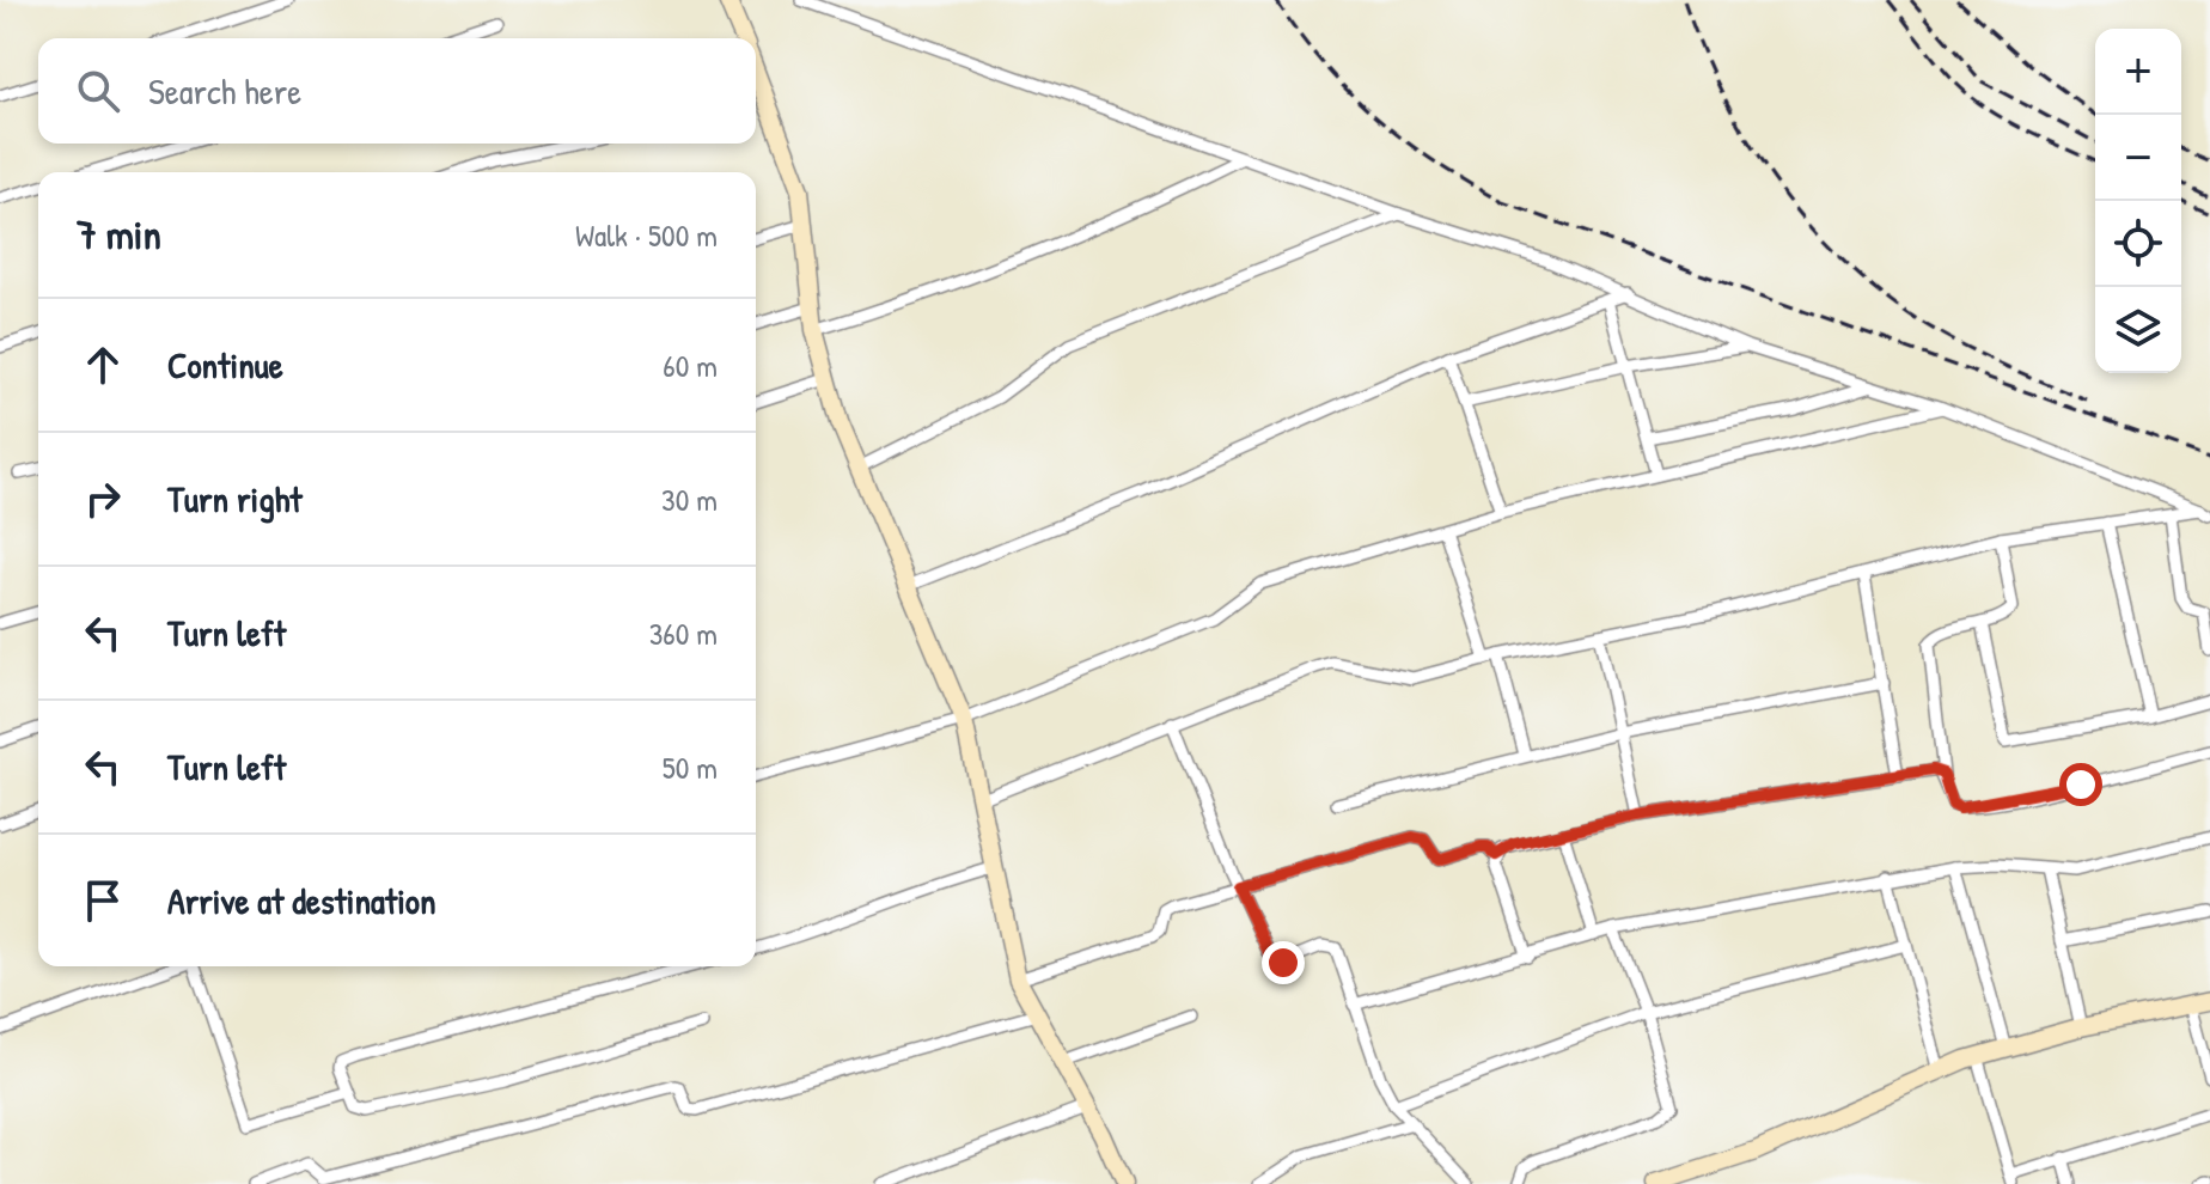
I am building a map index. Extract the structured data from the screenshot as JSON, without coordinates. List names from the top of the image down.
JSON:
{
  "page": {
    "map_buttons": ["+", "−"],
    "search": "Search here",
    "heading": ["7 min", "Walk · 500 m"],
    "list": [
      ["Continue", "60 m"],
      ["Turn right", "30 m"],
      ["Turn left", "360 m"],
      ["Turn left", "50 m"],
      "Arrive at destination"
    ]
  }
}
